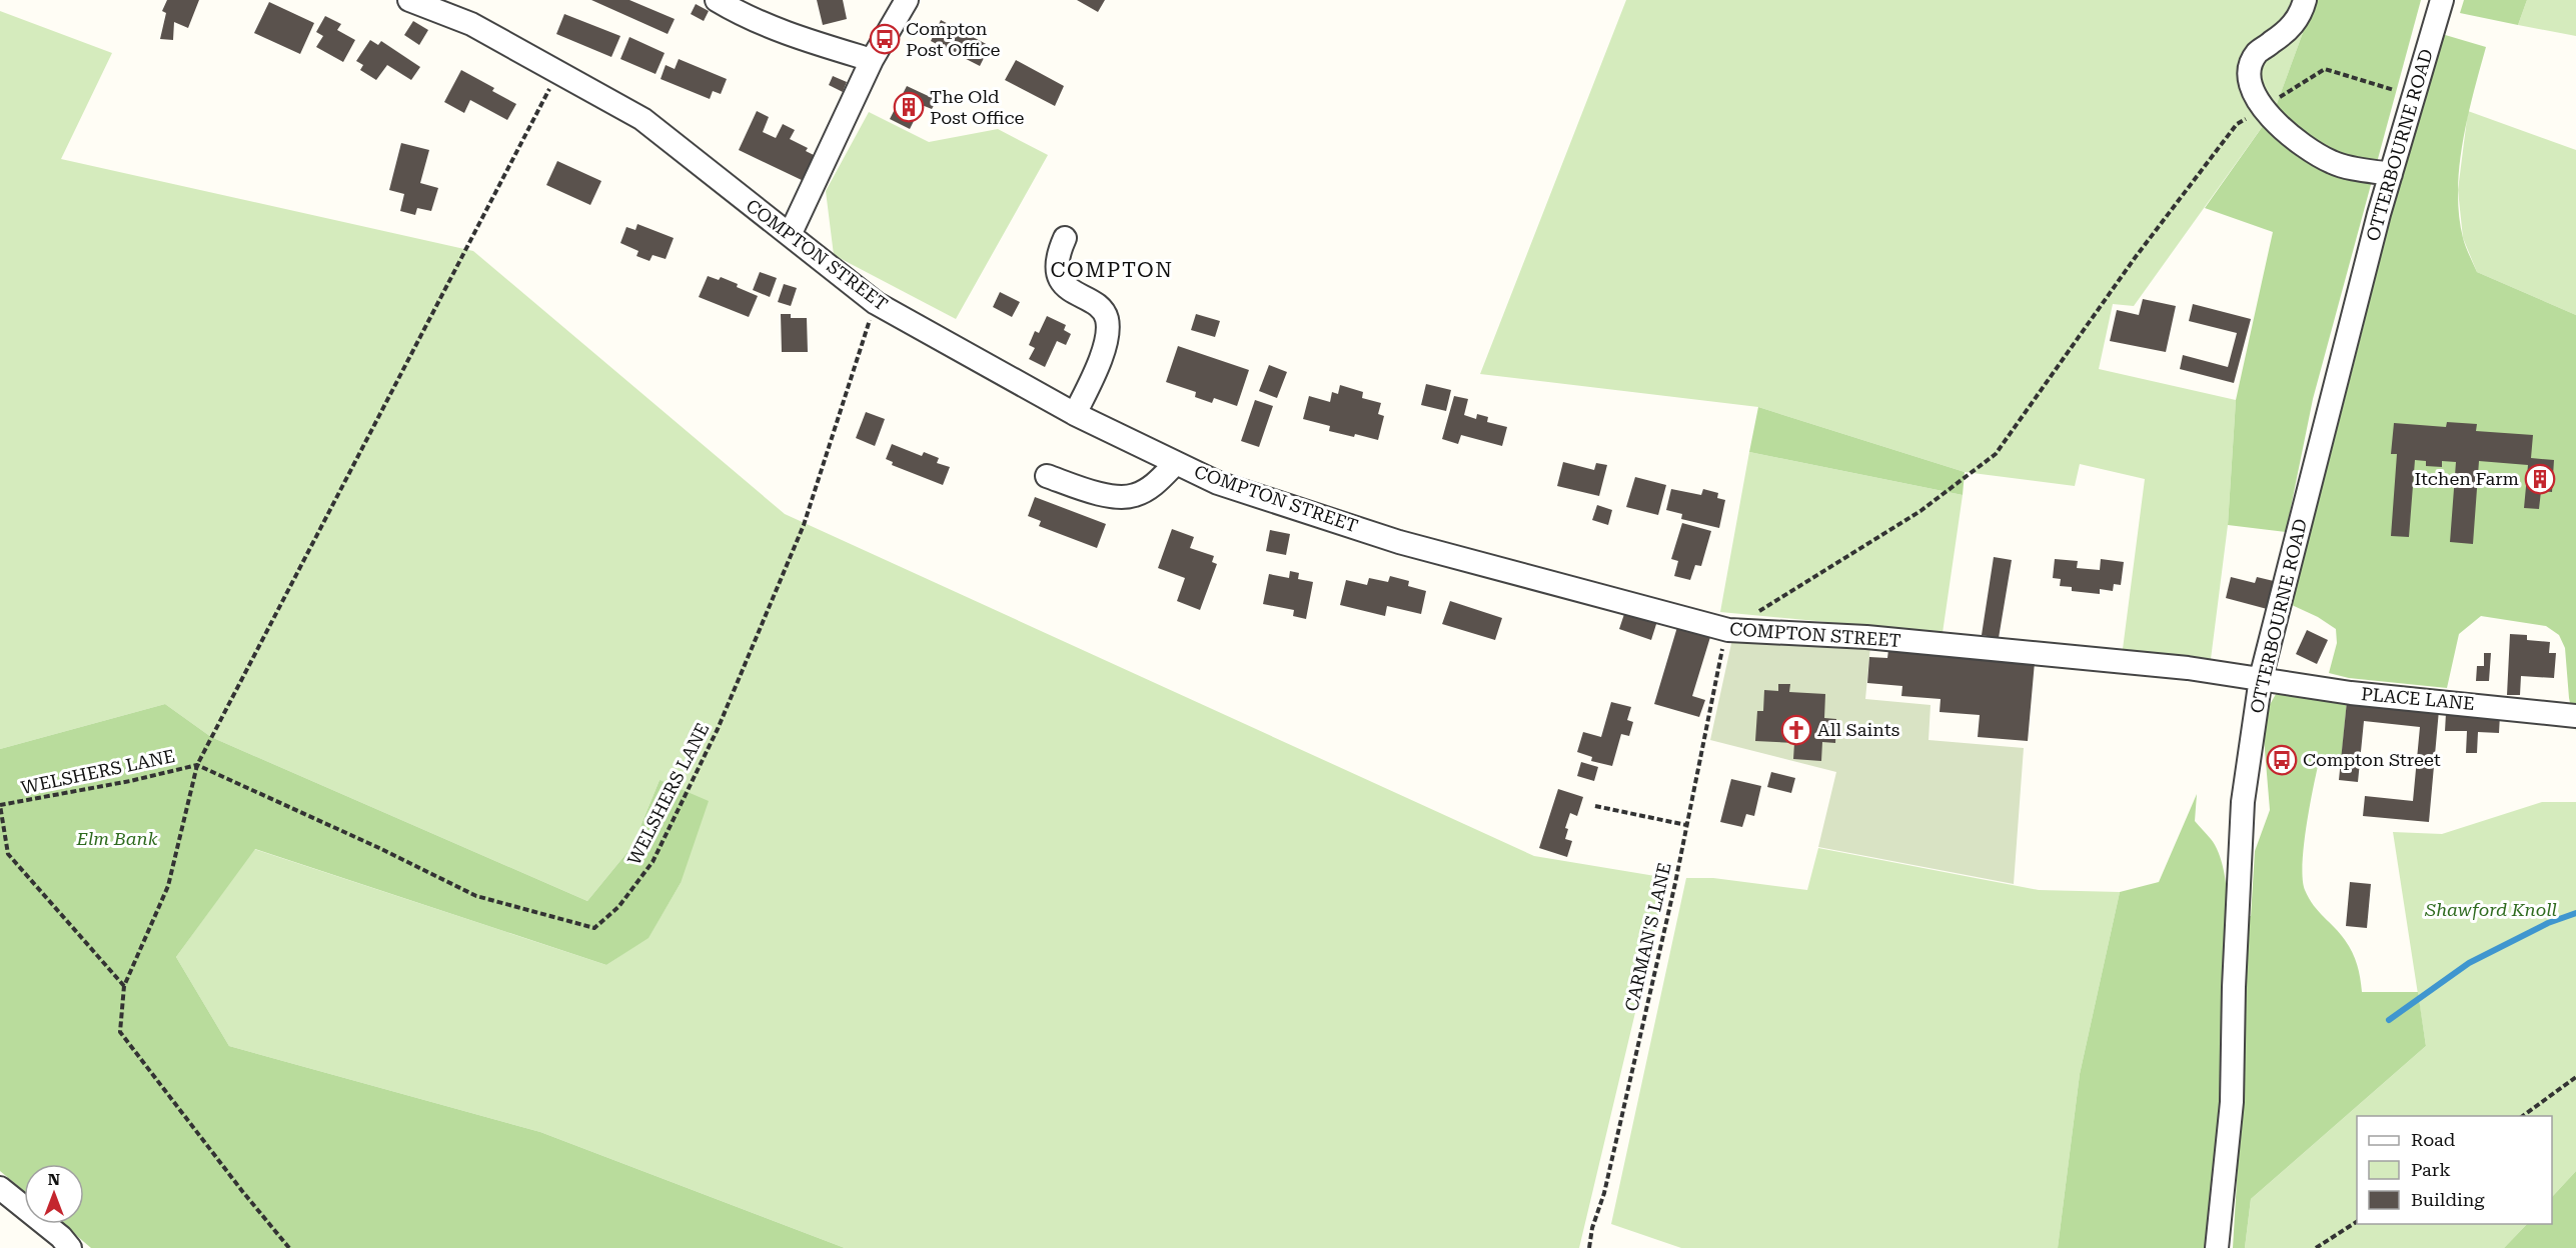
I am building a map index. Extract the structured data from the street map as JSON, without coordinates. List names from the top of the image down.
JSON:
{
  "streets": {
    "street": ["OTTERBOURNE ROAD", "COMPTON STREET", "PLACE LANE"],
    "path": ["WELSHERS LANE", "CARMAN'S LANE"]
  },
  "crossings": [
    ["OTTERBOURNE ROAD", "COMPTON STREET"],
    ["OTTERBOURNE ROAD", "PLACE LANE"],
    ["COMPTON STREET", "PLACE LANE"],
    ["COMPTON STREET", "WELSHERS LANE"],
    ["COMPTON STREET", "CARMAN'S LANE"]
  ],
  "districts": ["COMPTON"],
  "parks": ["Elm Bank", "Shawford Knoll"],
  "places": {
    "bus stop": ["Compton Post Office", "Compton Street"],
    "building": ["The Old Post Office", "Itchen Farm"],
    "church": ["All Saints"]
  },
  "legend": ["Road", "Park", "Building"],
  "north": "top"
}
